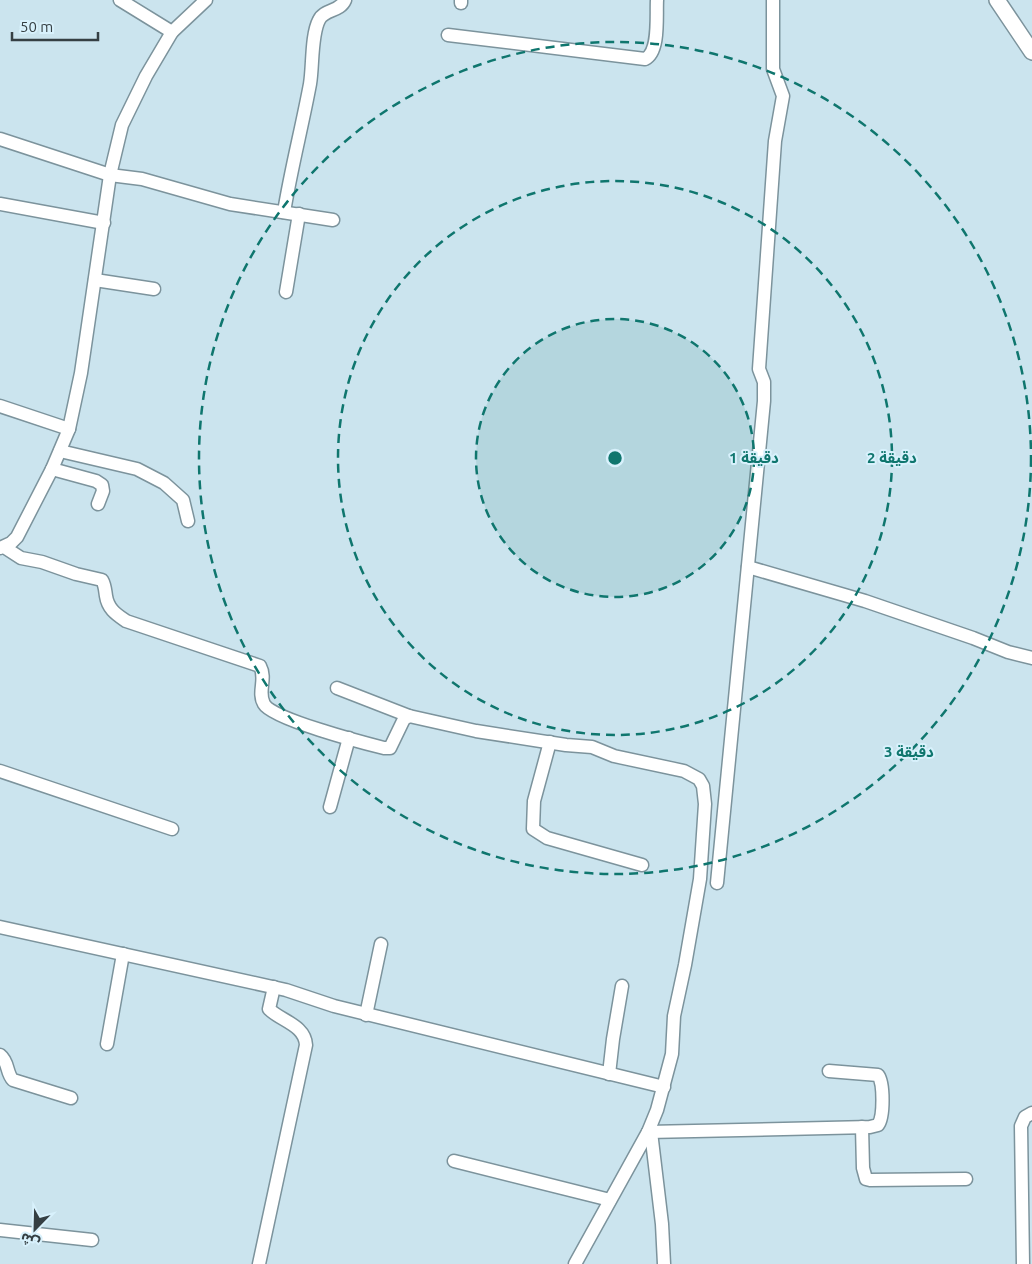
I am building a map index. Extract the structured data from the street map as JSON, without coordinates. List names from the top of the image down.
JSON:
{
  "scale_bar": "50 m",
  "north": "bottom left",
  "rings": ["1 دقيقة", "2 دقيقة", "3 دقيقة"]
}
